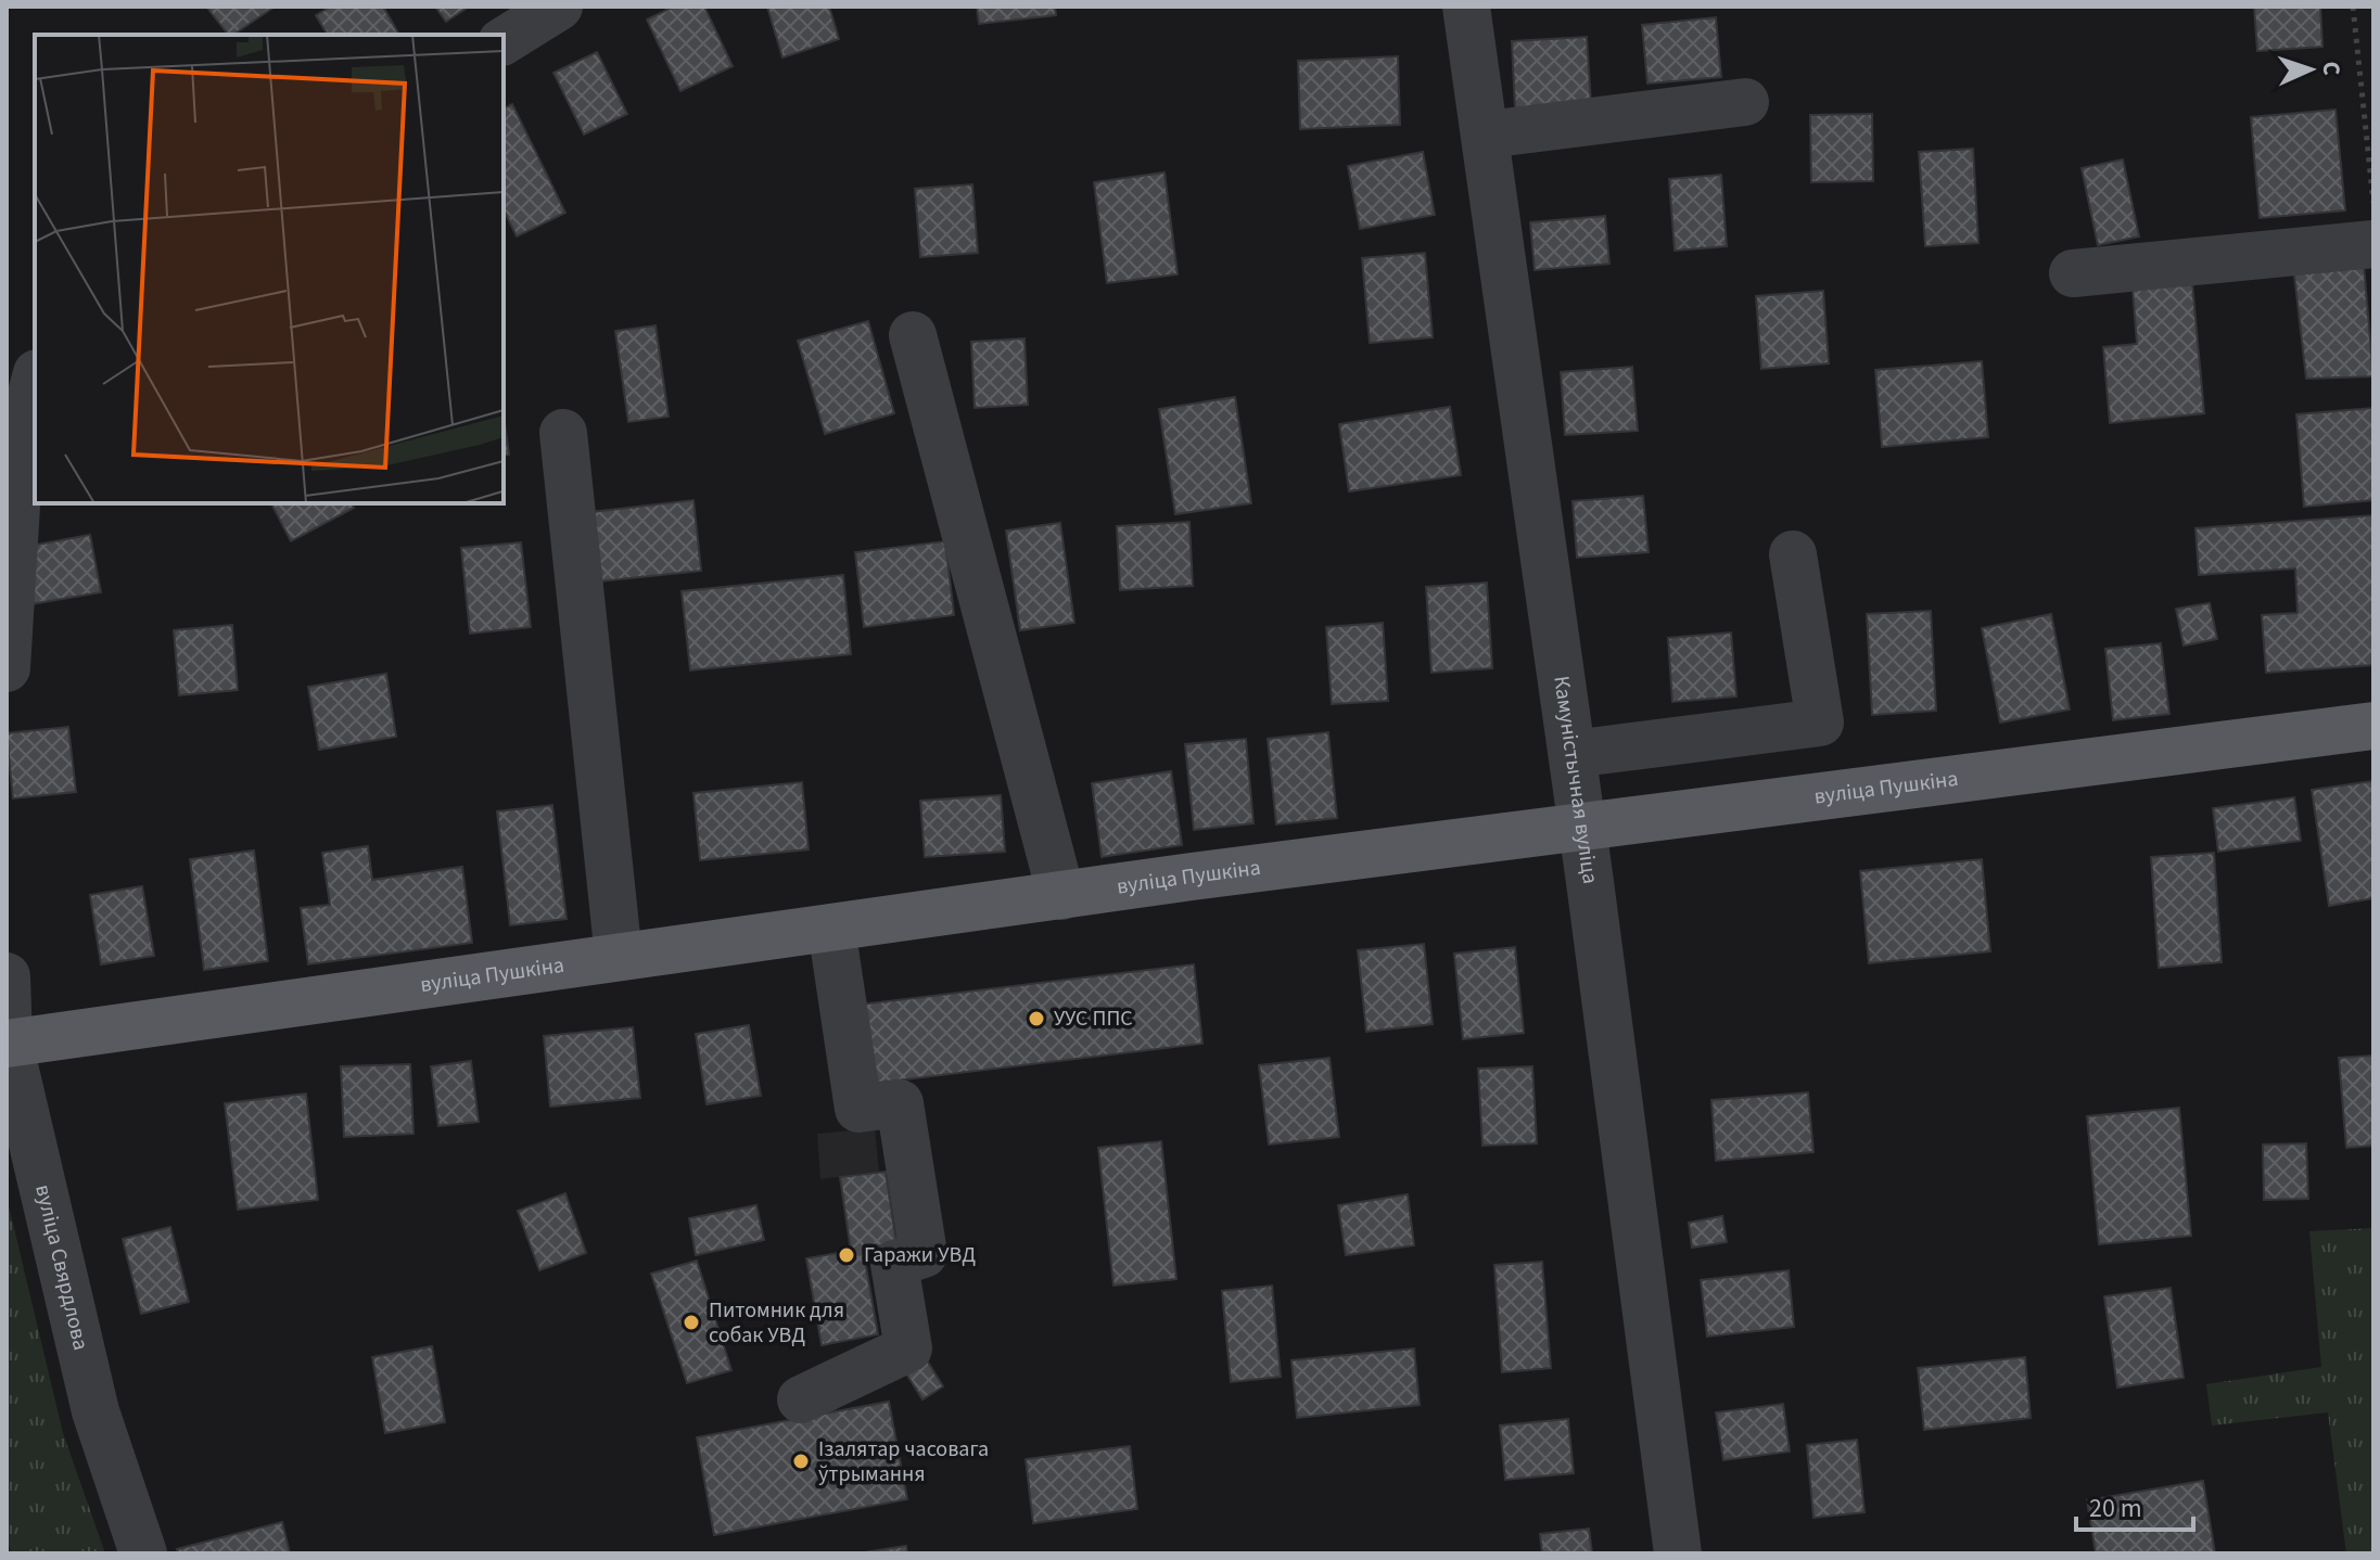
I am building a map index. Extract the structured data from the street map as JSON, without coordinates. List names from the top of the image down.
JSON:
{
  "streets": {
    "main road": ["вуліца Пушкіна"],
    "street": ["Камуністычная вуліца", "вуліца Свярдлова"]
  },
  "crossings": [
    ["Камуністычная вуліца", "вуліца Пушкіна"],
    ["вуліца Пушкіна", "вуліца Свярдлова"]
  ],
  "places": [
    "УУС ППС",
    "Гаражи УВД",
    "Питомник для собак УВД",
    "Ізалятар часовага ўтрымання"
  ],
  "scale_bar": "20 m",
  "north": "right"
}
